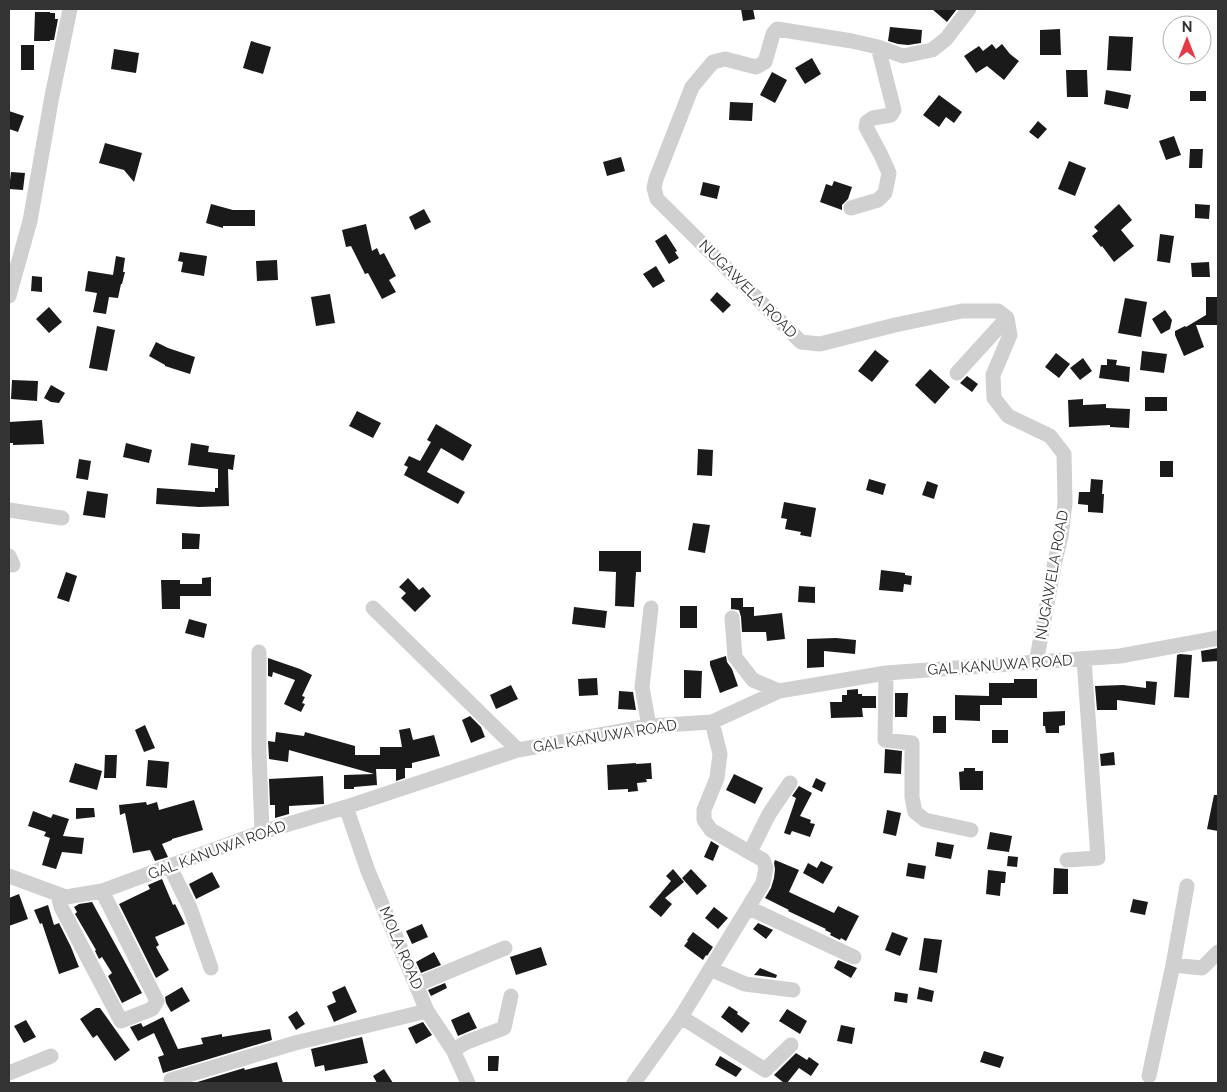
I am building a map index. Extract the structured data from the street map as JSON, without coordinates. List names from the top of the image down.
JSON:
{
  "streets": {
    "street": ["NUGAWELA ROAD", "GAL KANUWA ROAD", "MOLA ROAD"]
  },
  "crossings": [
    ["NUGAWELA ROAD", "GAL KANUWA ROAD"],
    ["GAL KANUWA ROAD", "MOLA ROAD"]
  ],
  "north": "top"
}
